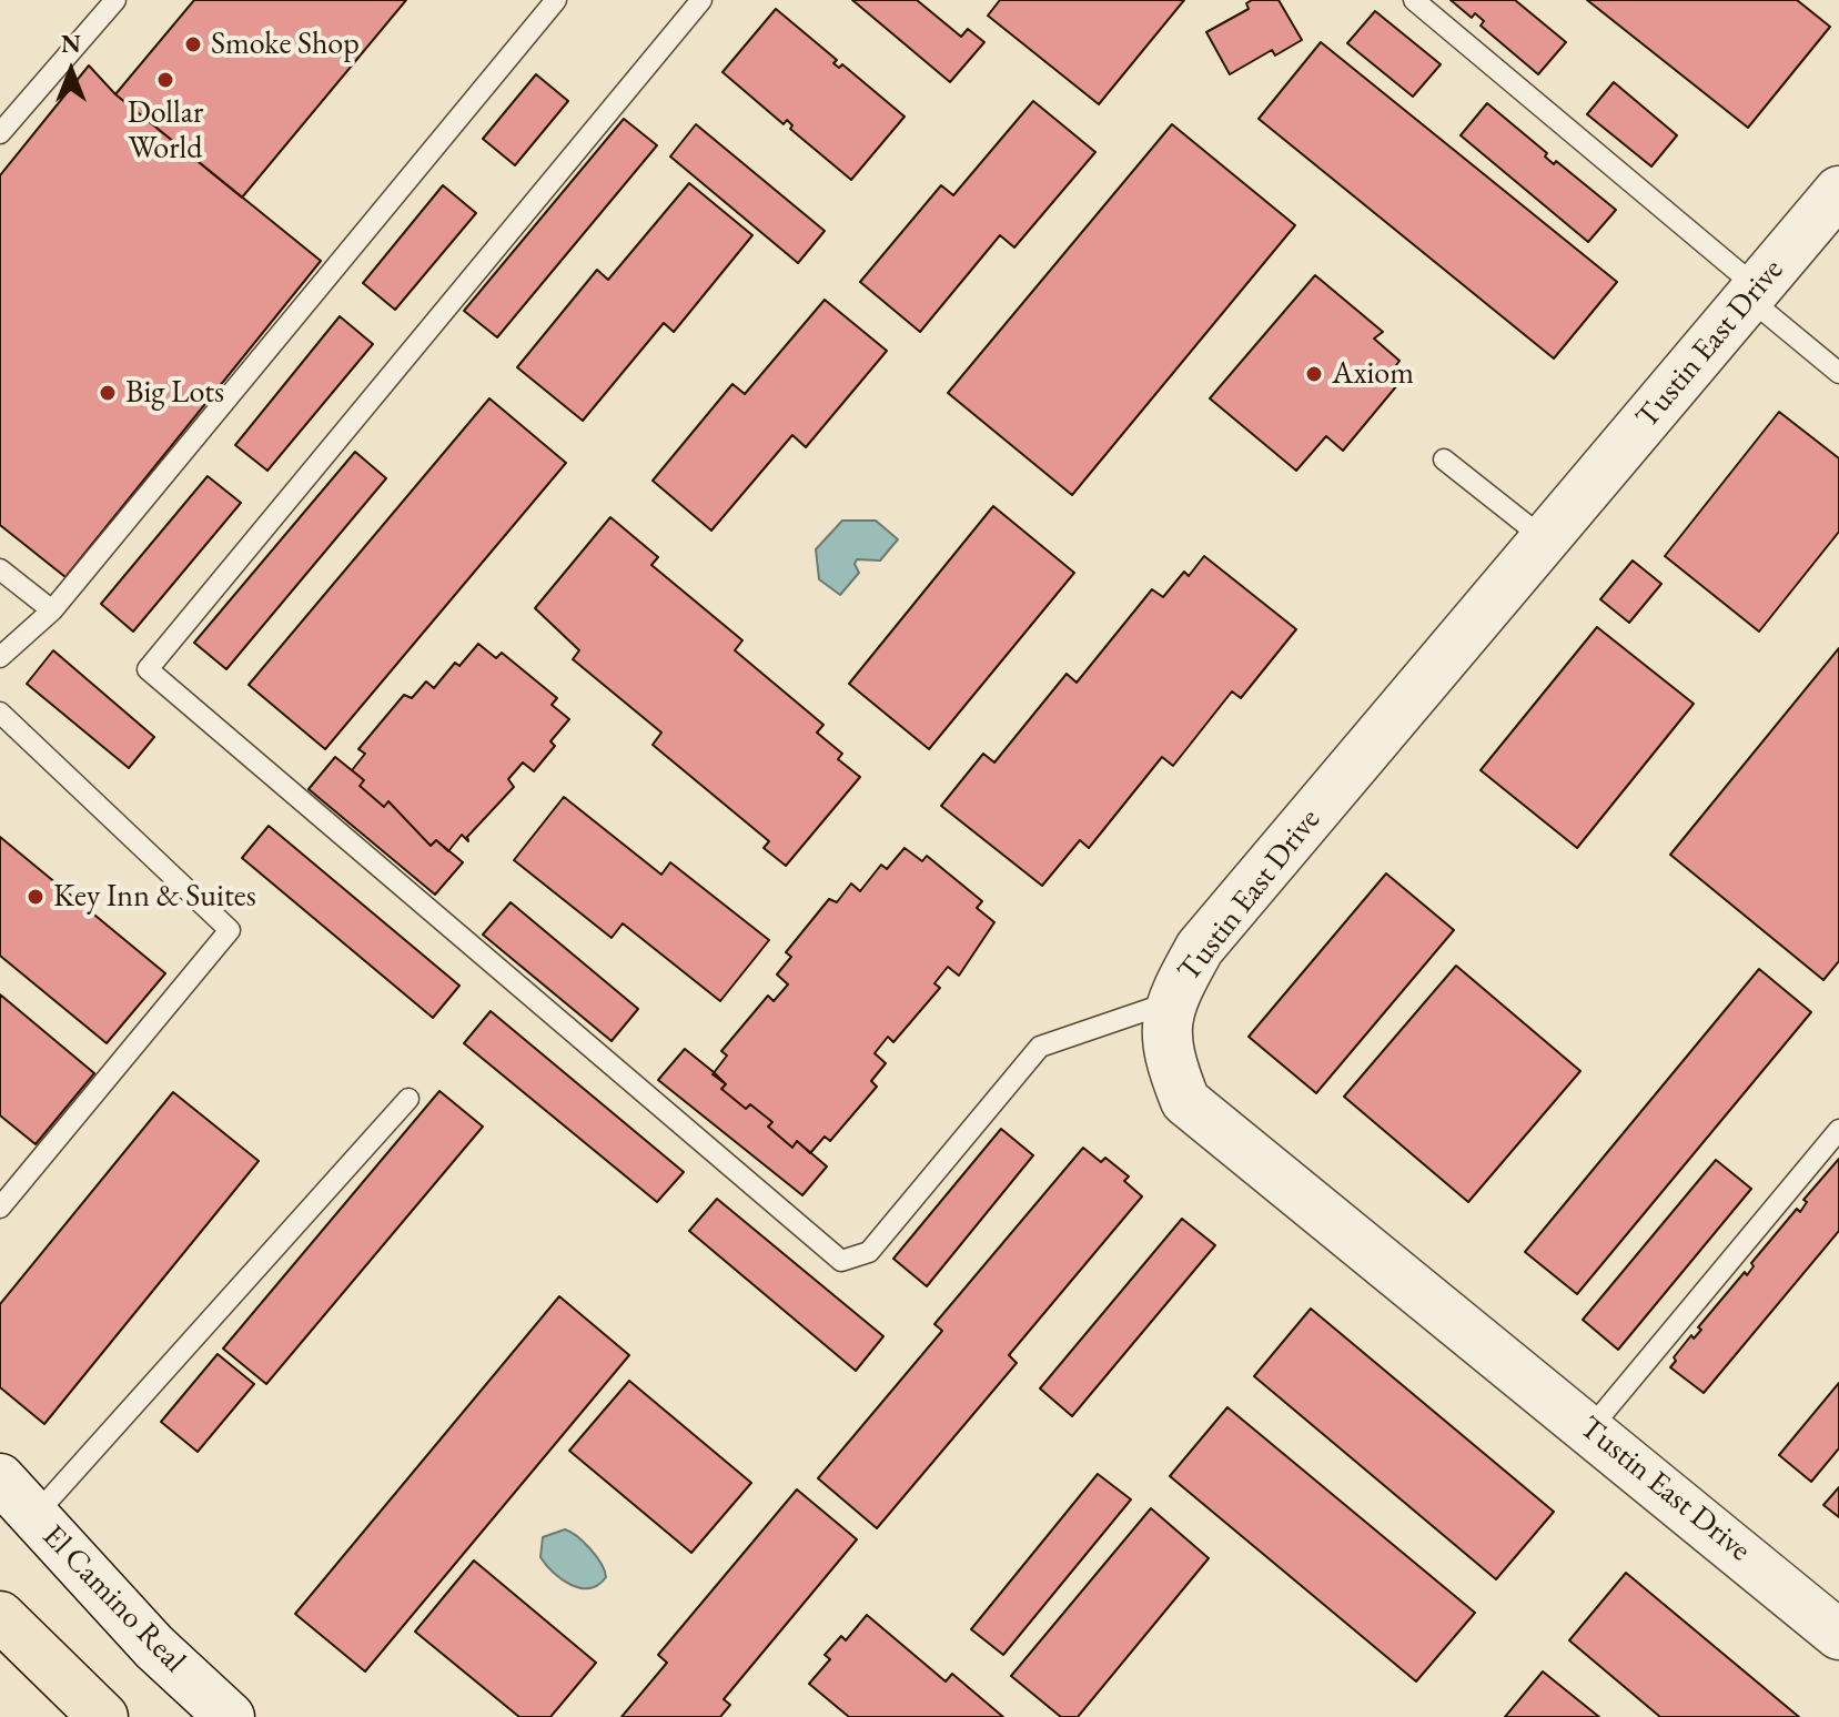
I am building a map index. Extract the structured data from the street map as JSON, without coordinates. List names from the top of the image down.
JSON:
{
  "streets": {
    "street": ["Tustin East Drive", "El Camino Real"]
  },
  "places": [
    "Smoke Shop",
    "Dollar World",
    "Axiom",
    "Big Lots",
    "Key Inn & Suites"
  ],
  "north": "top"
}
